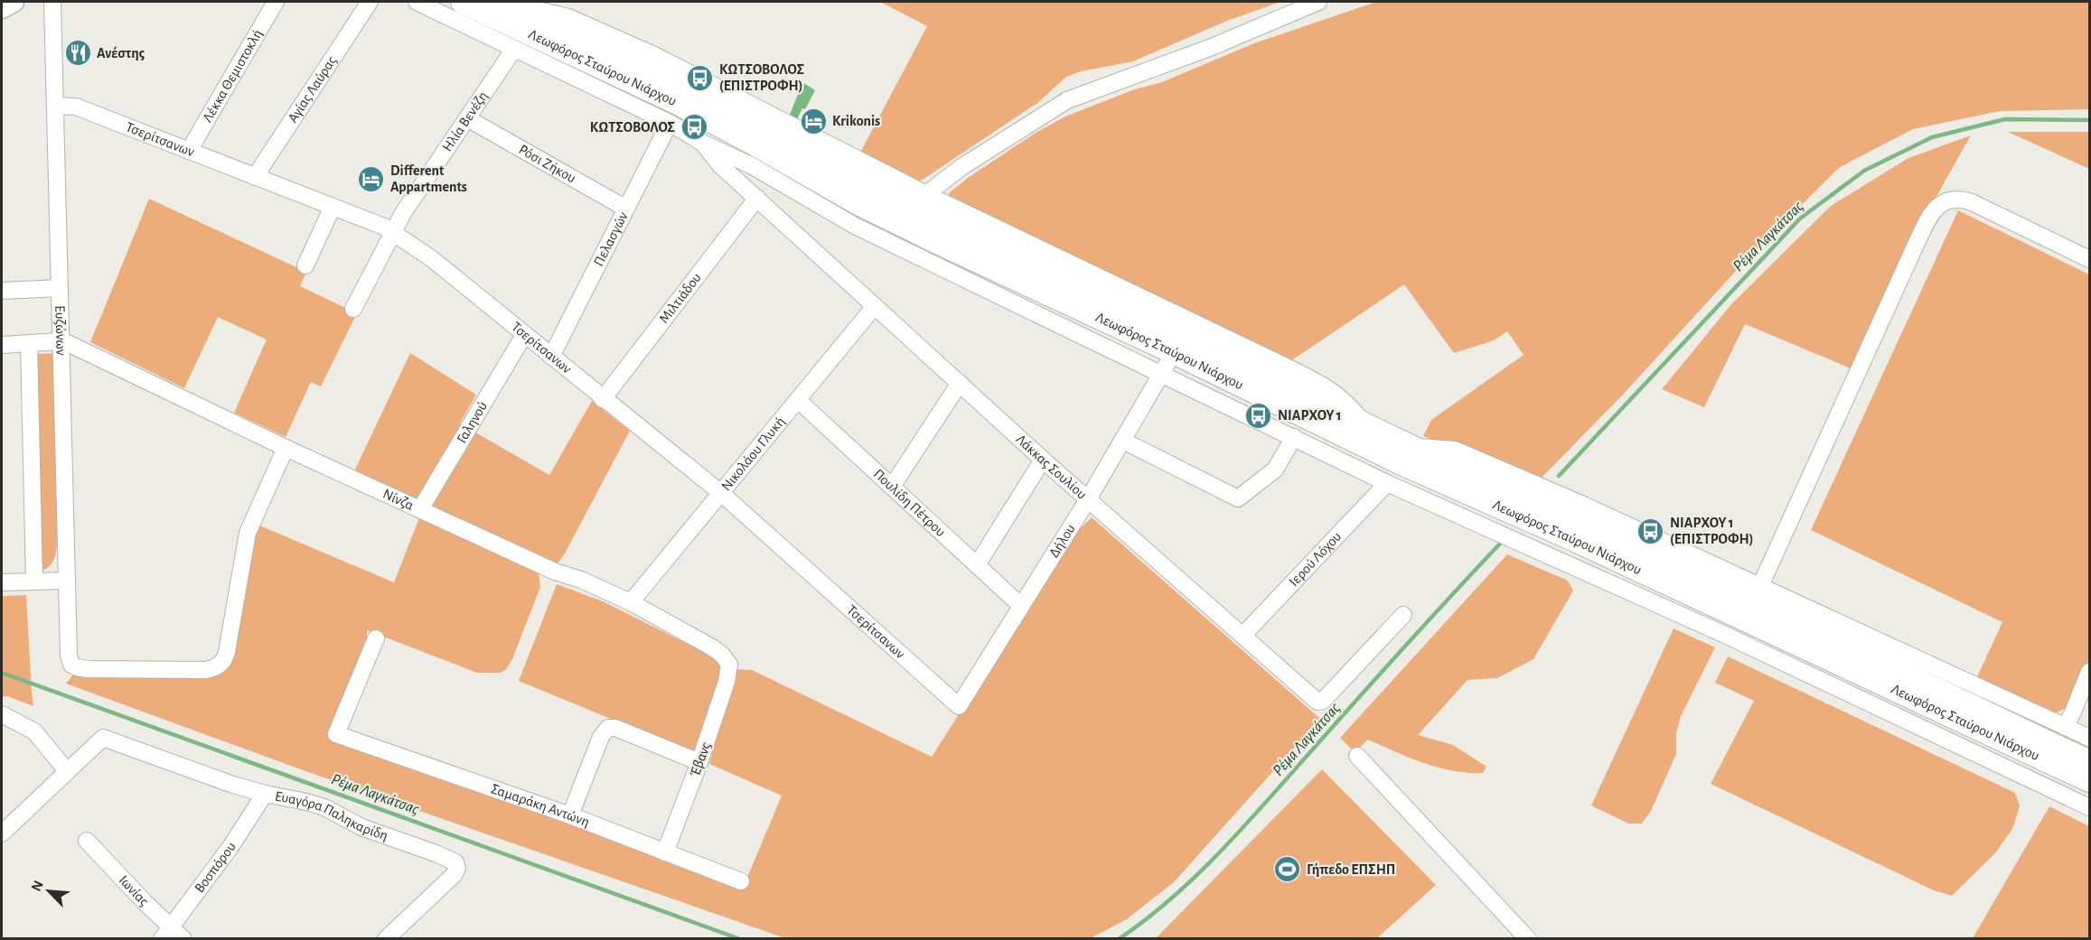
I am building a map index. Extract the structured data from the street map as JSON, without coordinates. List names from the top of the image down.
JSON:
{
  "streets": {
    "main road": ["Λεωφόρος Σταύρου Νιάρχου"],
    "street": [
      "Λέκκα Θεμιστοκλή",
      "Αγίας Λαύρας",
      "Ηλία Βενέζη",
      "Τσερίτσανων",
      "Ρόσι Ζήκου",
      "Πελασγών",
      "Μιλτιάδου",
      "Ευζώνων",
      "Γαληνού",
      "Νικολάου Γλυκή",
      "Λάκκας Σουλίου",
      "Νίνζα",
      "Πουλίδη Πέτρου",
      "Δήλου",
      "Ιερού Λόχου",
      "Έβανς",
      "Σαμαράκη Αντώνη",
      "Ευαγόρα Παληκαρίδη",
      "Βοσπόρου",
      "Ιωνίας"
    ]
  },
  "crossings": [
    ["Λεωφόρος Σταύρου Νιάρχου", "Δήλου"],
    ["Λέκκα Θεμιστοκλή", "Τσερίτσανων"],
    ["Αγίας Λαύρας", "Τσερίτσανων"],
    ["Ηλία Βενέζη", "Τσερίτσανων"],
    ["Ηλία Βενέζη", "Ρόσι Ζήκου"],
    ["Τσερίτσανων", "Πελασγών"],
    ["Τσερίτσανων", "Μιλτιάδου"],
    ["Τσερίτσανων", "Ευζώνων"],
    ["Τσερίτσανων", "Γαληνού"],
    ["Τσερίτσανων", "Νικολάου Γλυκή"],
    ["Τσερίτσανων", "Δήλου"],
    ["Ρόσι Ζήκου", "Πελασγών"],
    ["Μιλτιάδου", "Λάκκας Σουλίου"],
    ["Ευζώνων", "Νίνζα"],
    ["Γαληνού", "Νίνζα"],
    ["Νικολάου Γλυκή", "Λάκκας Σουλίου"],
    ["Νικολάου Γλυκή", "Νίνζα"],
    ["Νικολάου Γλυκή", "Πουλίδη Πέτρου"],
    ["Λάκκας Σουλίου", "Δήλου"],
    ["Λάκκας Σουλίου", "Ιερού Λόχου"],
    ["Νίνζα", "Έβανς"],
    ["Πουλίδη Πέτρου", "Δήλου"],
    ["Έβανς", "Σαμαράκη Αντώνη"],
    ["Ευαγόρα Παληκαρίδη", "Βοσπόρου"],
    ["Βοσπόρου", "Ιωνίας"]
  ],
  "water": ["Ρέμα Λαγκάτσας"],
  "places": {
    "restaurant": ["Ανέστης"],
    "bus stop": [
      "ΚΩΤΣΟΒΟΛΟΣ (ΕΠΙΣΤΡΟΦΗ)",
      "ΚΩΤΣΟΒΟΛΟΣ",
      "ΝΙΑΡΧΟΥ 1",
      "ΝΙΑΡΧΟΥ 1 (ΕΠΙΣΤΡΟΦΗ)"
    ],
    "hotel": ["Krikonis", "Different Appartments"],
    "sports": ["Γήπεδο ΕΠΣΗΠ"]
  },
  "north": "top left"
}
